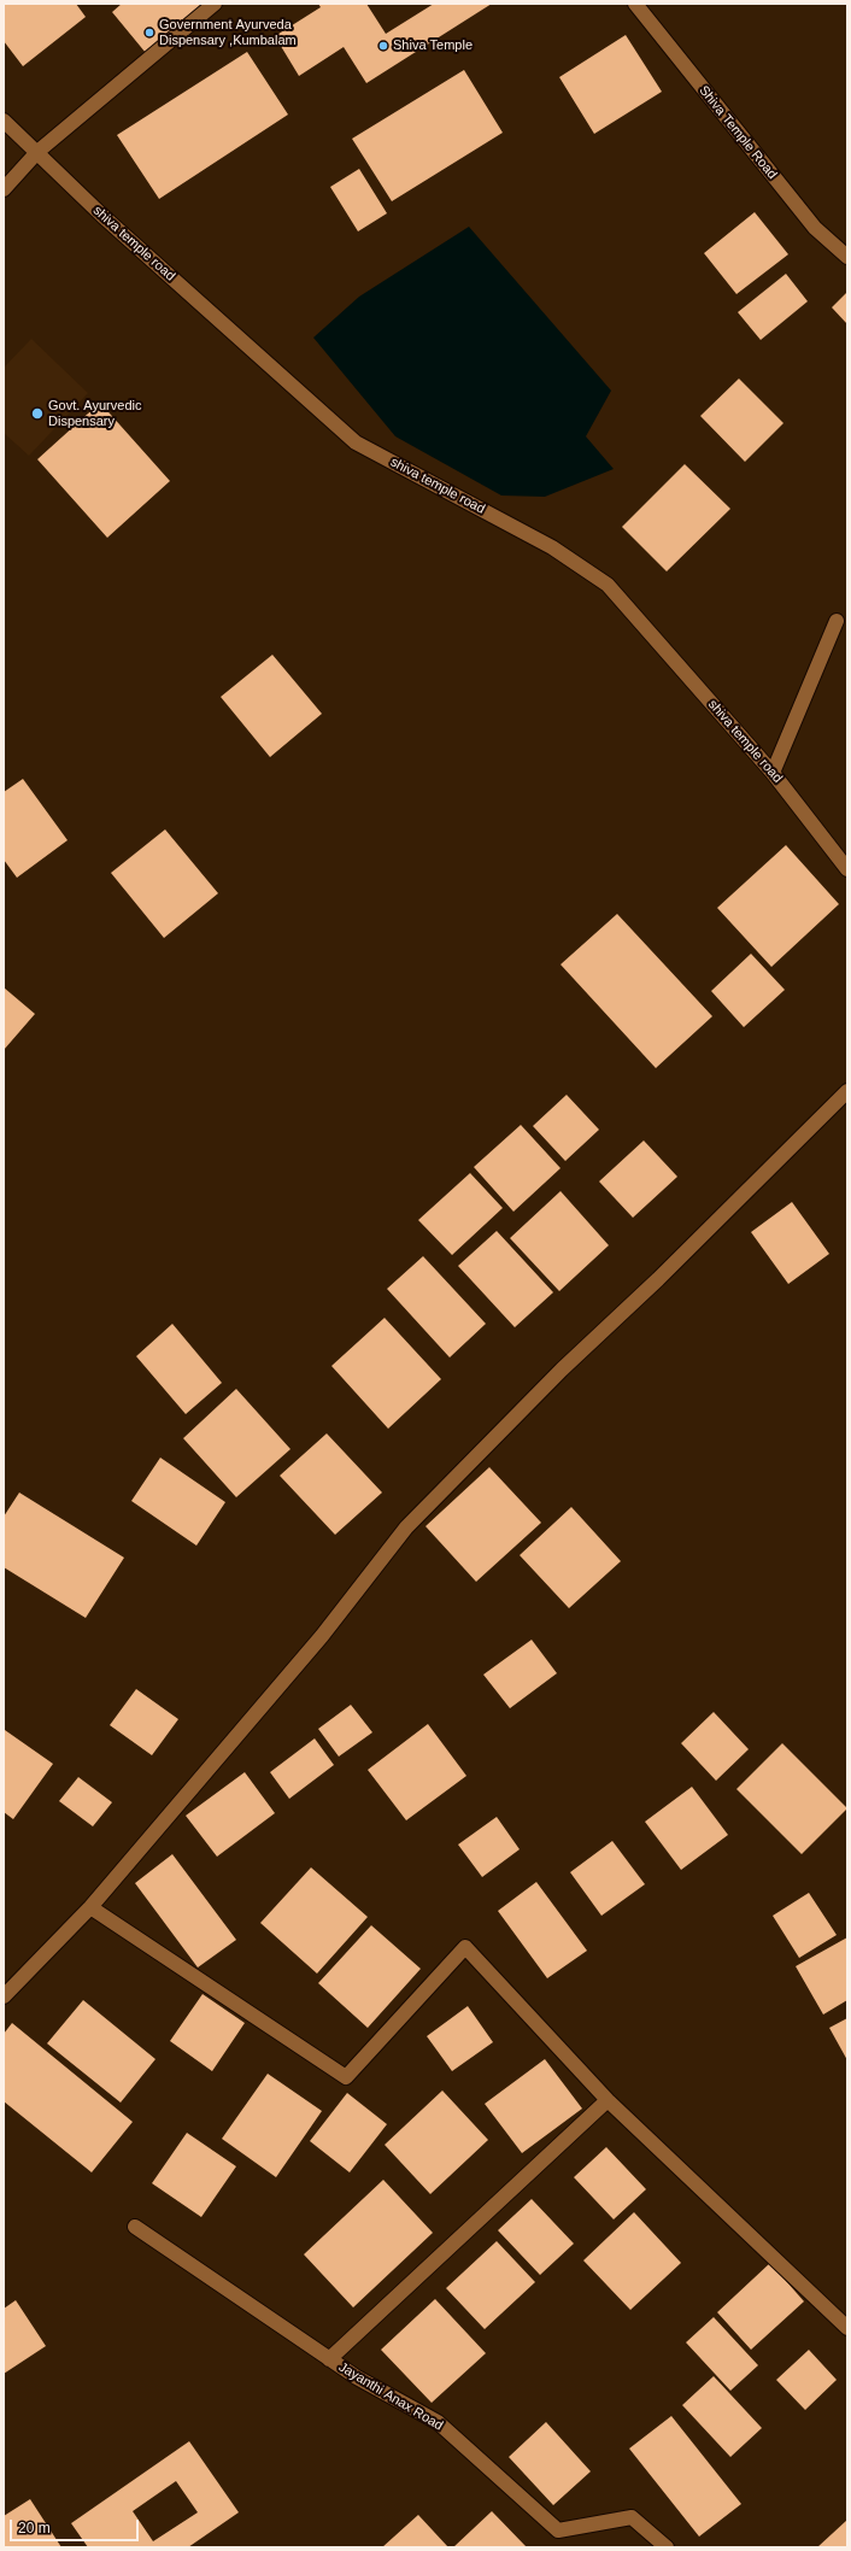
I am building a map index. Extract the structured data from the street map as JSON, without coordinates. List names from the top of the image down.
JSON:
{
  "streets": {
    "street": ["Shiva Temple Road", "shiva temple road", "Jayanthi Anax Road"]
  },
  "places": ["Government Ayurveda Dispensary ,Kumbalam", "Shiva Temple", "Govt. Ayurvedic Dispensary"],
  "scale_bar": "20 m"
}
